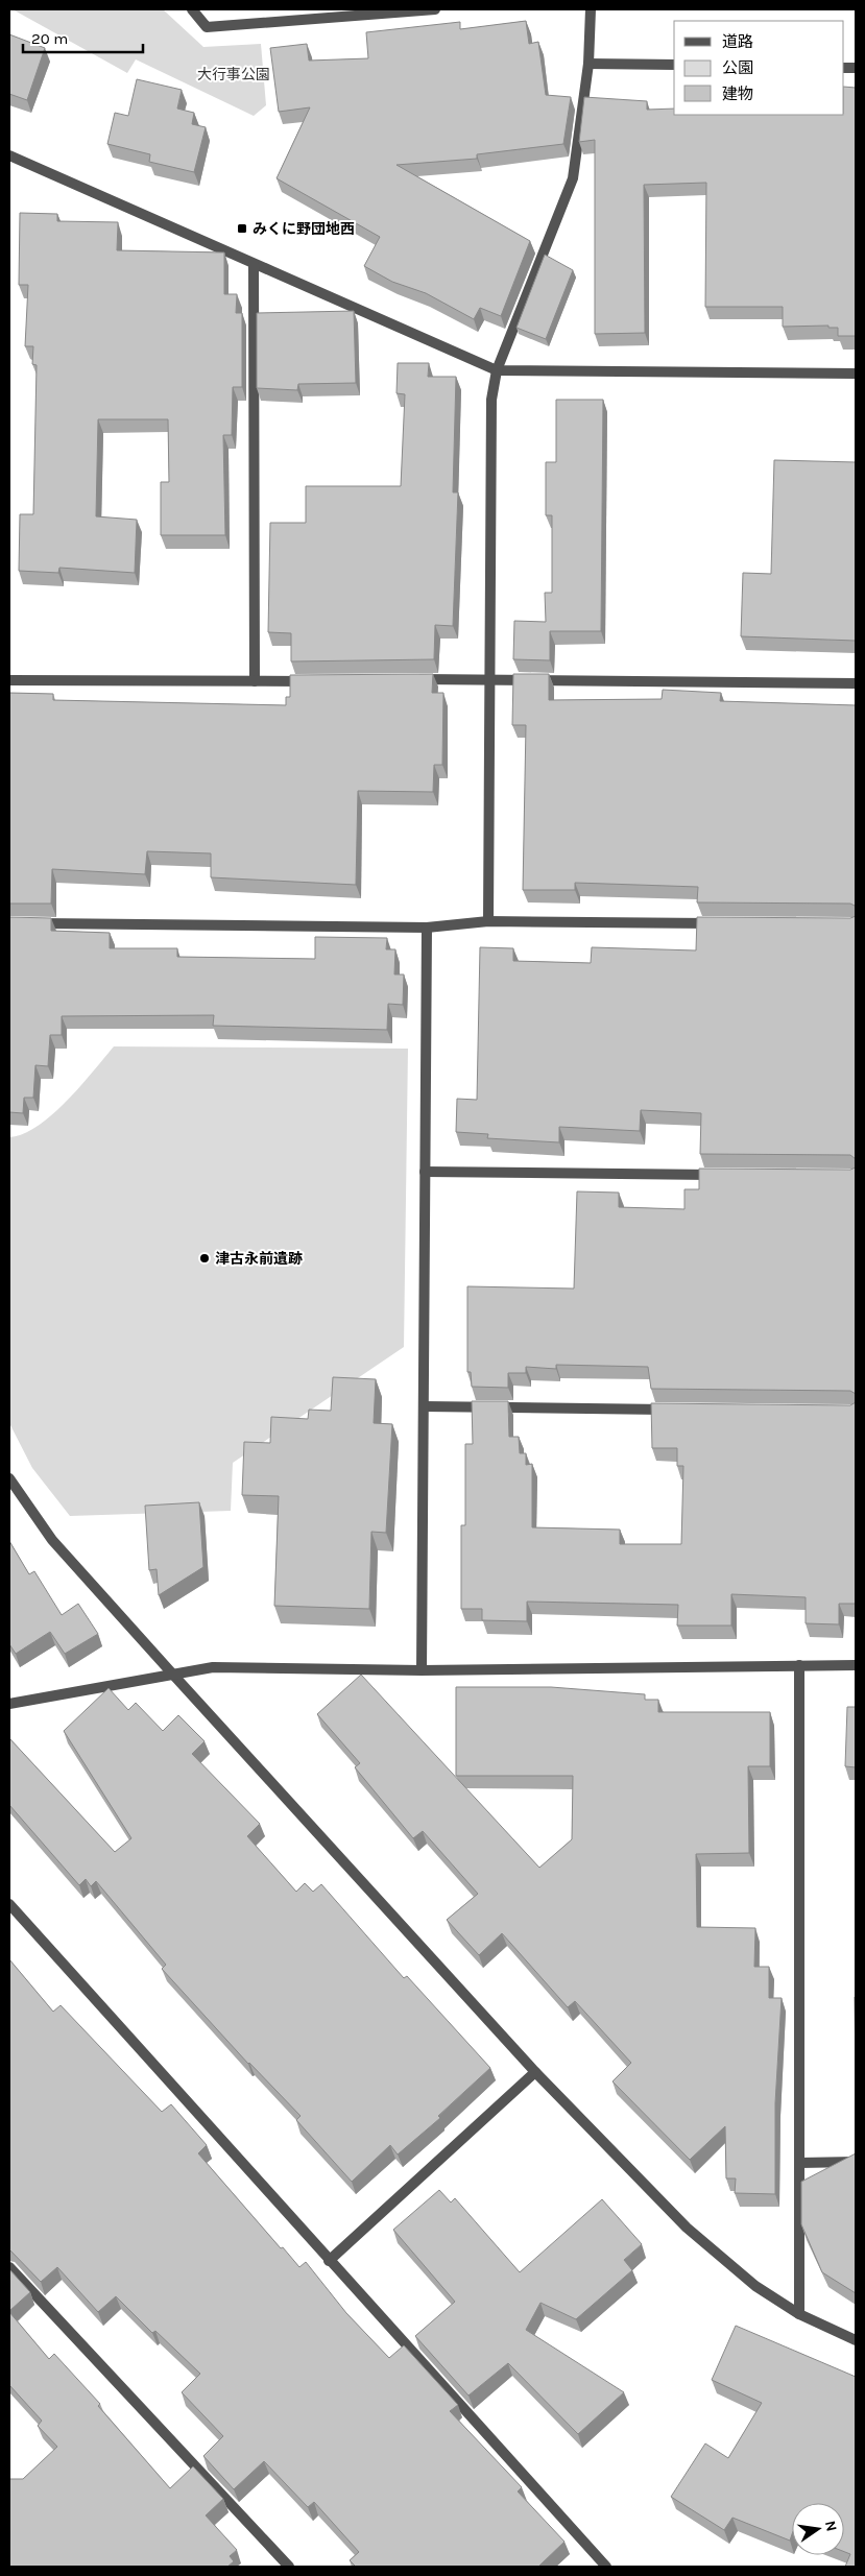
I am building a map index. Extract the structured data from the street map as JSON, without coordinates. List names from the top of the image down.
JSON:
{
  "parks": ["大行事公園"],
  "places": {
    "transit": ["みくに野団地西"],
    "other": ["津古永前遺跡"]
  },
  "legend": ["道路", "公園", "建物"],
  "scale_bar": "20 m",
  "north": "right"
}
